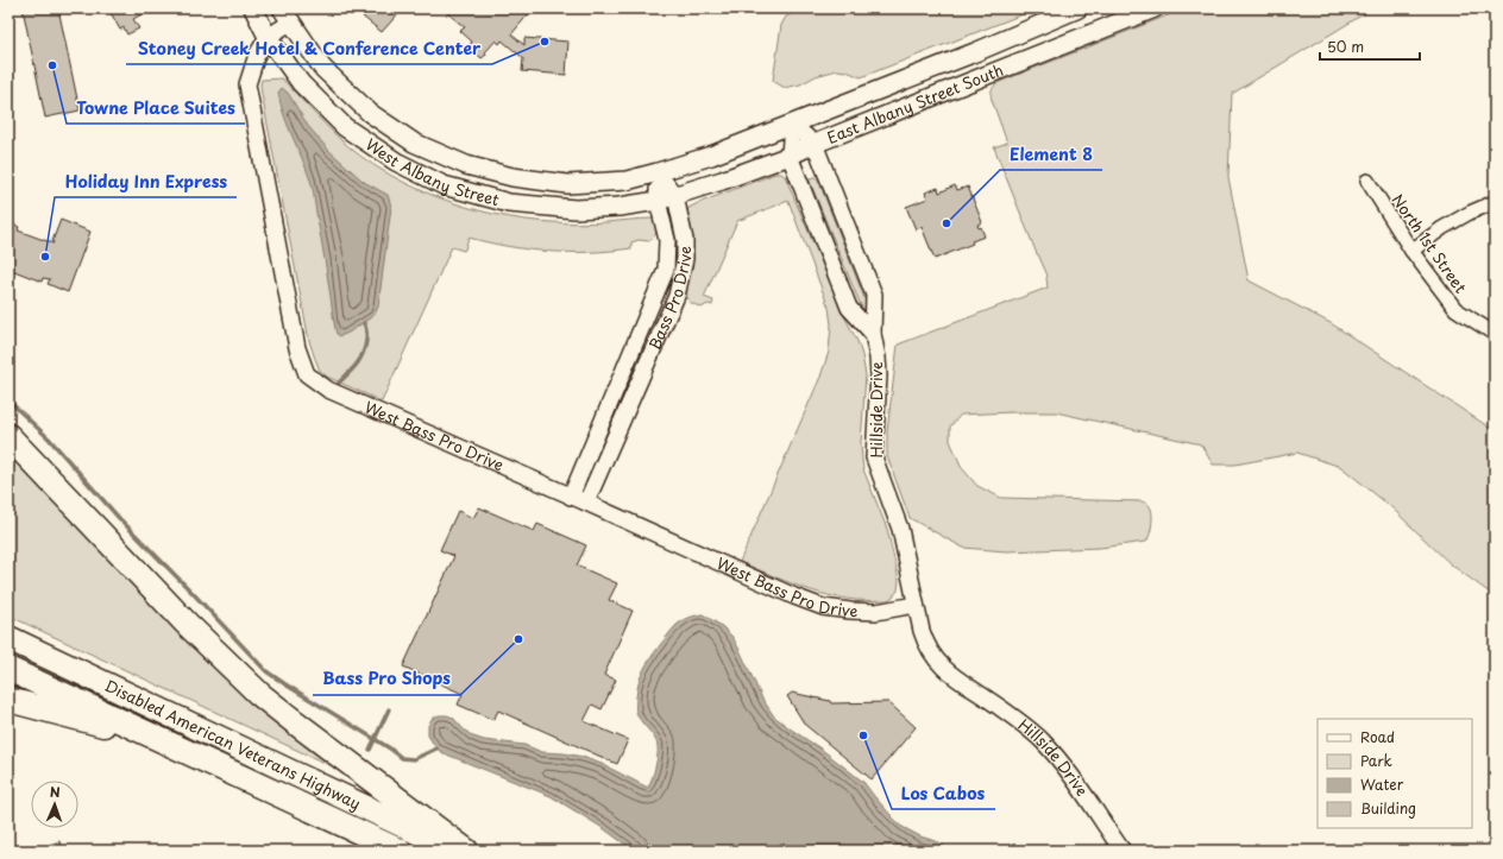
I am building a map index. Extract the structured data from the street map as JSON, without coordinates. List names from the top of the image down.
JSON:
{
  "streets": {
    "highway": ["Disabled American Veterans Highway"],
    "main road": ["East Albany Street South", "West Albany Street"],
    "street": [
      "North 1st Street",
      "Bass Pro Drive",
      "Hillside Drive",
      "West Bass Pro Drive"
    ]
  },
  "crossings": [
    ["East Albany Street South", "West Albany Street"],
    ["East Albany Street South", "Bass Pro Drive"],
    ["East Albany Street South", "Hillside Drive"],
    ["West Albany Street", "Bass Pro Drive"],
    ["West Albany Street", "West Bass Pro Drive"],
    ["Bass Pro Drive", "West Bass Pro Drive"],
    ["Hillside Drive", "West Bass Pro Drive"]
  ],
  "places": [
    "Stoney Creek Hotel & Conference Center",
    "Towne Place Suites",
    "Element 8",
    "Holiday Inn Express",
    "Bass Pro Shops",
    "Los Cabos"
  ],
  "legend": [
    "Road",
    "Park",
    "Water",
    "Building"
  ],
  "scale_bar": "50 m",
  "north": "top"
}
